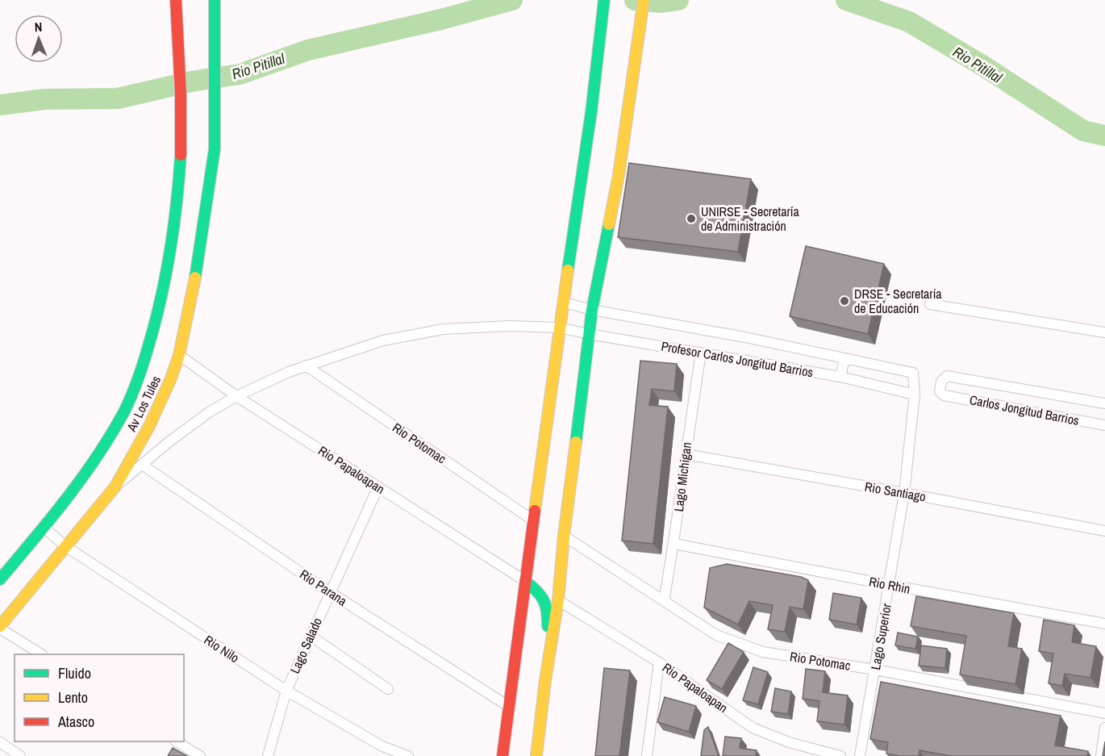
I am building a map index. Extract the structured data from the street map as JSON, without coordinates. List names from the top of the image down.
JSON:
{
  "streets": {
    "street": [
      "Profesor Carlos Jongitud Barrios",
      "Av Los Tules",
      "Carlos Jongitud Barrios",
      "Rio Potomac",
      "Rio Papaloapan",
      "Lago Michigan",
      "Rio Santiago",
      "Rio Rhin",
      "Rio Parana",
      "Lago Superior",
      "Lago Salado",
      "Rio Nilo"
    ]
  },
  "crossings": [
    ["Profesor Carlos Jongitud Barrios", "Av Los Tules"],
    ["Profesor Carlos Jongitud Barrios", "Rio Potomac"],
    ["Profesor Carlos Jongitud Barrios", "Rio Papaloapan"],
    ["Profesor Carlos Jongitud Barrios", "Lago Michigan"],
    ["Profesor Carlos Jongitud Barrios", "Rio Parana"],
    ["Profesor Carlos Jongitud Barrios", "Lago Superior"],
    ["Av Los Tules", "Rio Papaloapan"],
    ["Av Los Tules", "Rio Nilo"],
    ["Rio Potomac", "Lago Michigan"],
    ["Rio Potomac", "Lago Superior"],
    ["Rio Papaloapan", "Lago Salado"],
    ["Lago Michigan", "Rio Santiago"],
    ["Lago Michigan", "Rio Rhin"],
    ["Rio Santiago", "Lago Superior"],
    ["Rio Rhin", "Lago Superior"],
    ["Rio Parana", "Lago Salado"],
    ["Lago Salado", "Rio Nilo"]
  ],
  "water": ["Rio Pitillal"],
  "places": ["UNIRSE - Secretaría de Administración", "DRSE - Secretaría de Educación"],
  "legend": ["Fluido", "Lento", "Atasco"],
  "north": "top"
}
